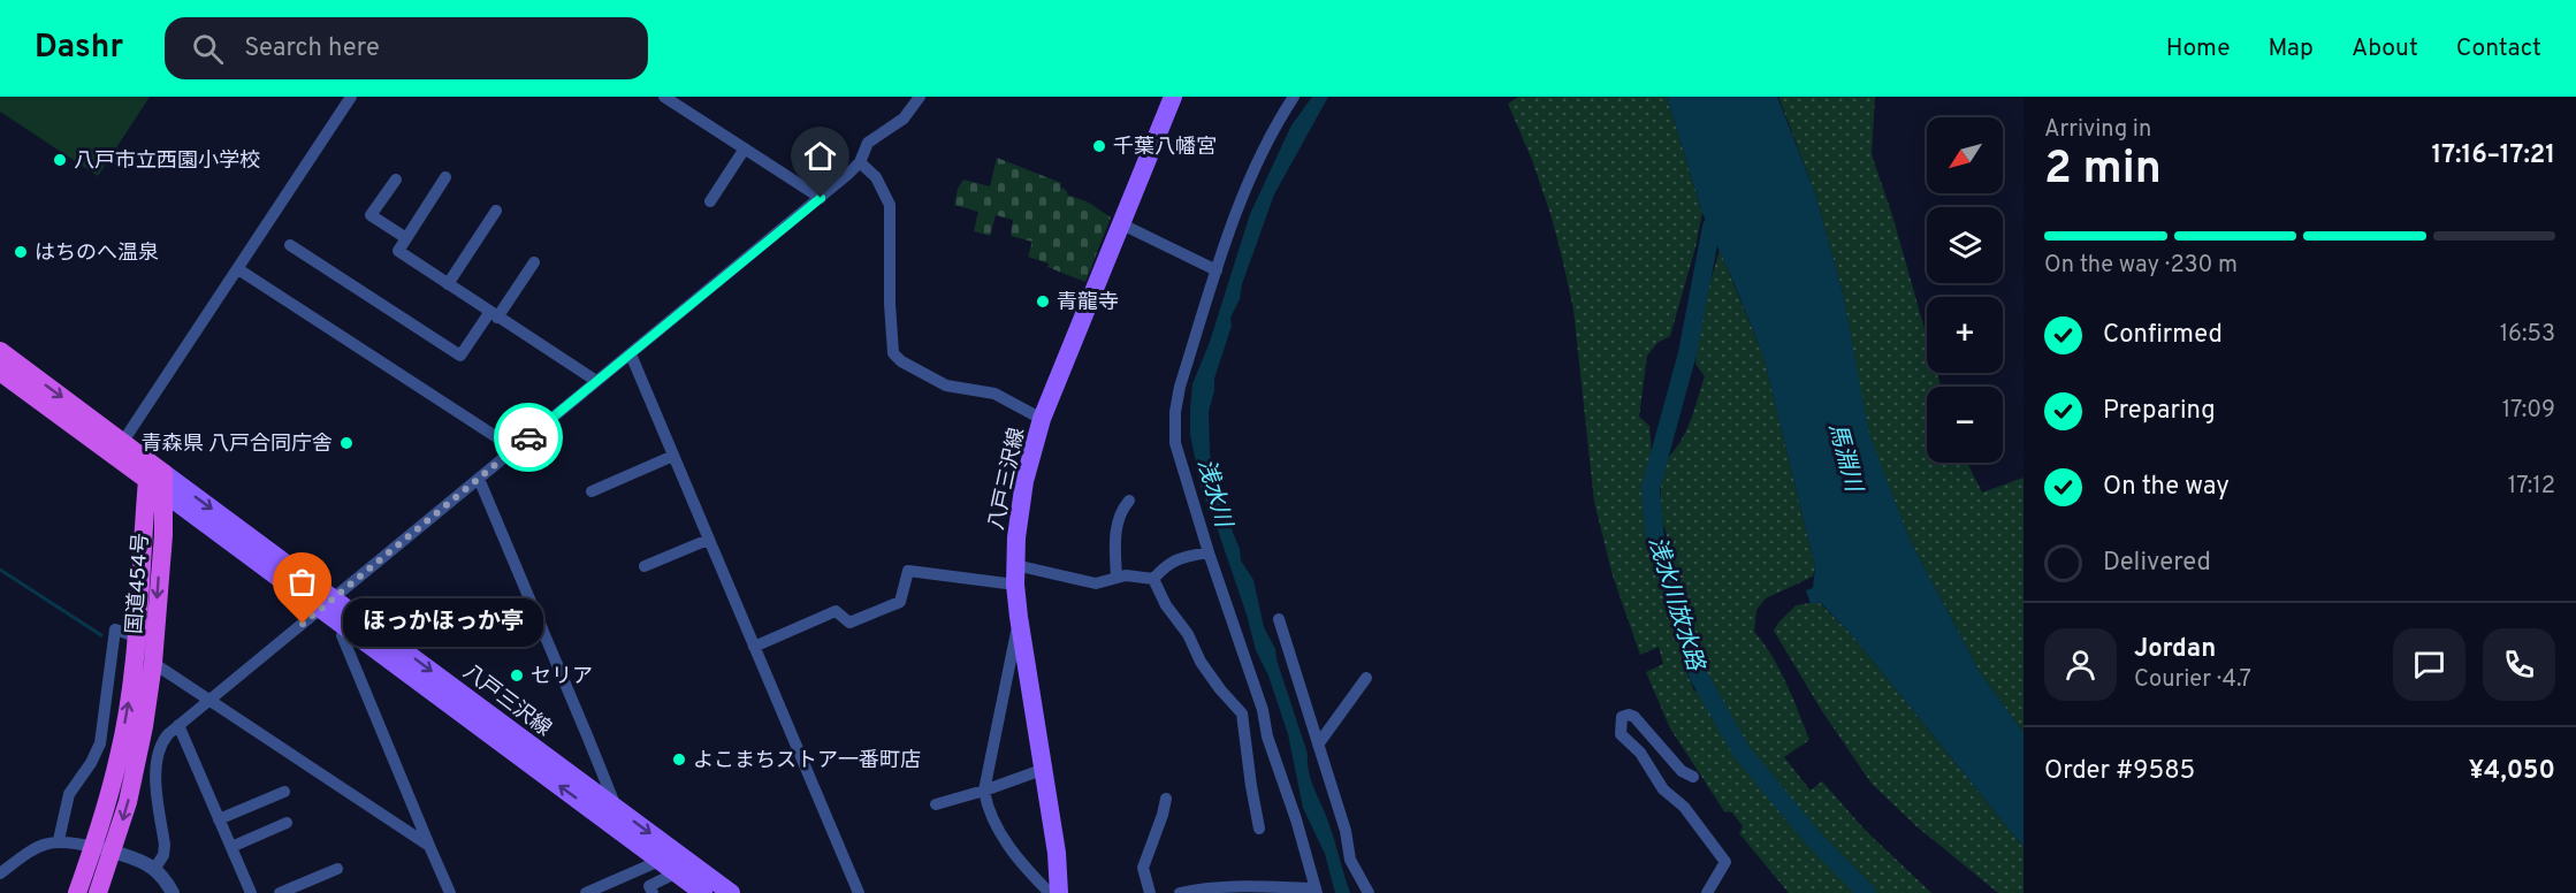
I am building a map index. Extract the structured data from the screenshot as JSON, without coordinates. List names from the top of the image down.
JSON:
{
  "streets": {
    "highway": ["国道454号"],
    "main road": ["八戸三沢線"]
  },
  "crossings": [
    ["八戸三沢線", "国道454号"]
  ],
  "water": ["馬淵川", "浅水川", "浅水川放水路"],
  "places": [
    "千葉八幡宮",
    "八戸市立西園小学校",
    "はちのへ温泉",
    "青龍寺",
    "青森県 八戸合同庁舎",
    "ほっかほっか亭",
    "セリア",
    "よこまちストア一番町店"
  ],
  "north": "bottom left",
  "page": {
    "header": "Dashr",
    "search": "Search here",
    "nav": [
      "Home",
      "Map",
      "About",
      "Contact"
    ],
    "heading": ["2 min", "Arriving in", "17:16–17:21"],
    "panel": [
      "Jordan",
      "Courier · 4.7",
      "Order #9585",
      "¥4,050"
    ],
    "map_buttons": ["+", "−"],
    "bar": "On the way · 230 m",
    "list": [
      ["Confirmed", "16:53"],
      ["Preparing", "17:09"],
      ["On the way", "17:12"],
      "Delivered"
    ],
    "bubble": "ほっかほっか亭"
  }
}
